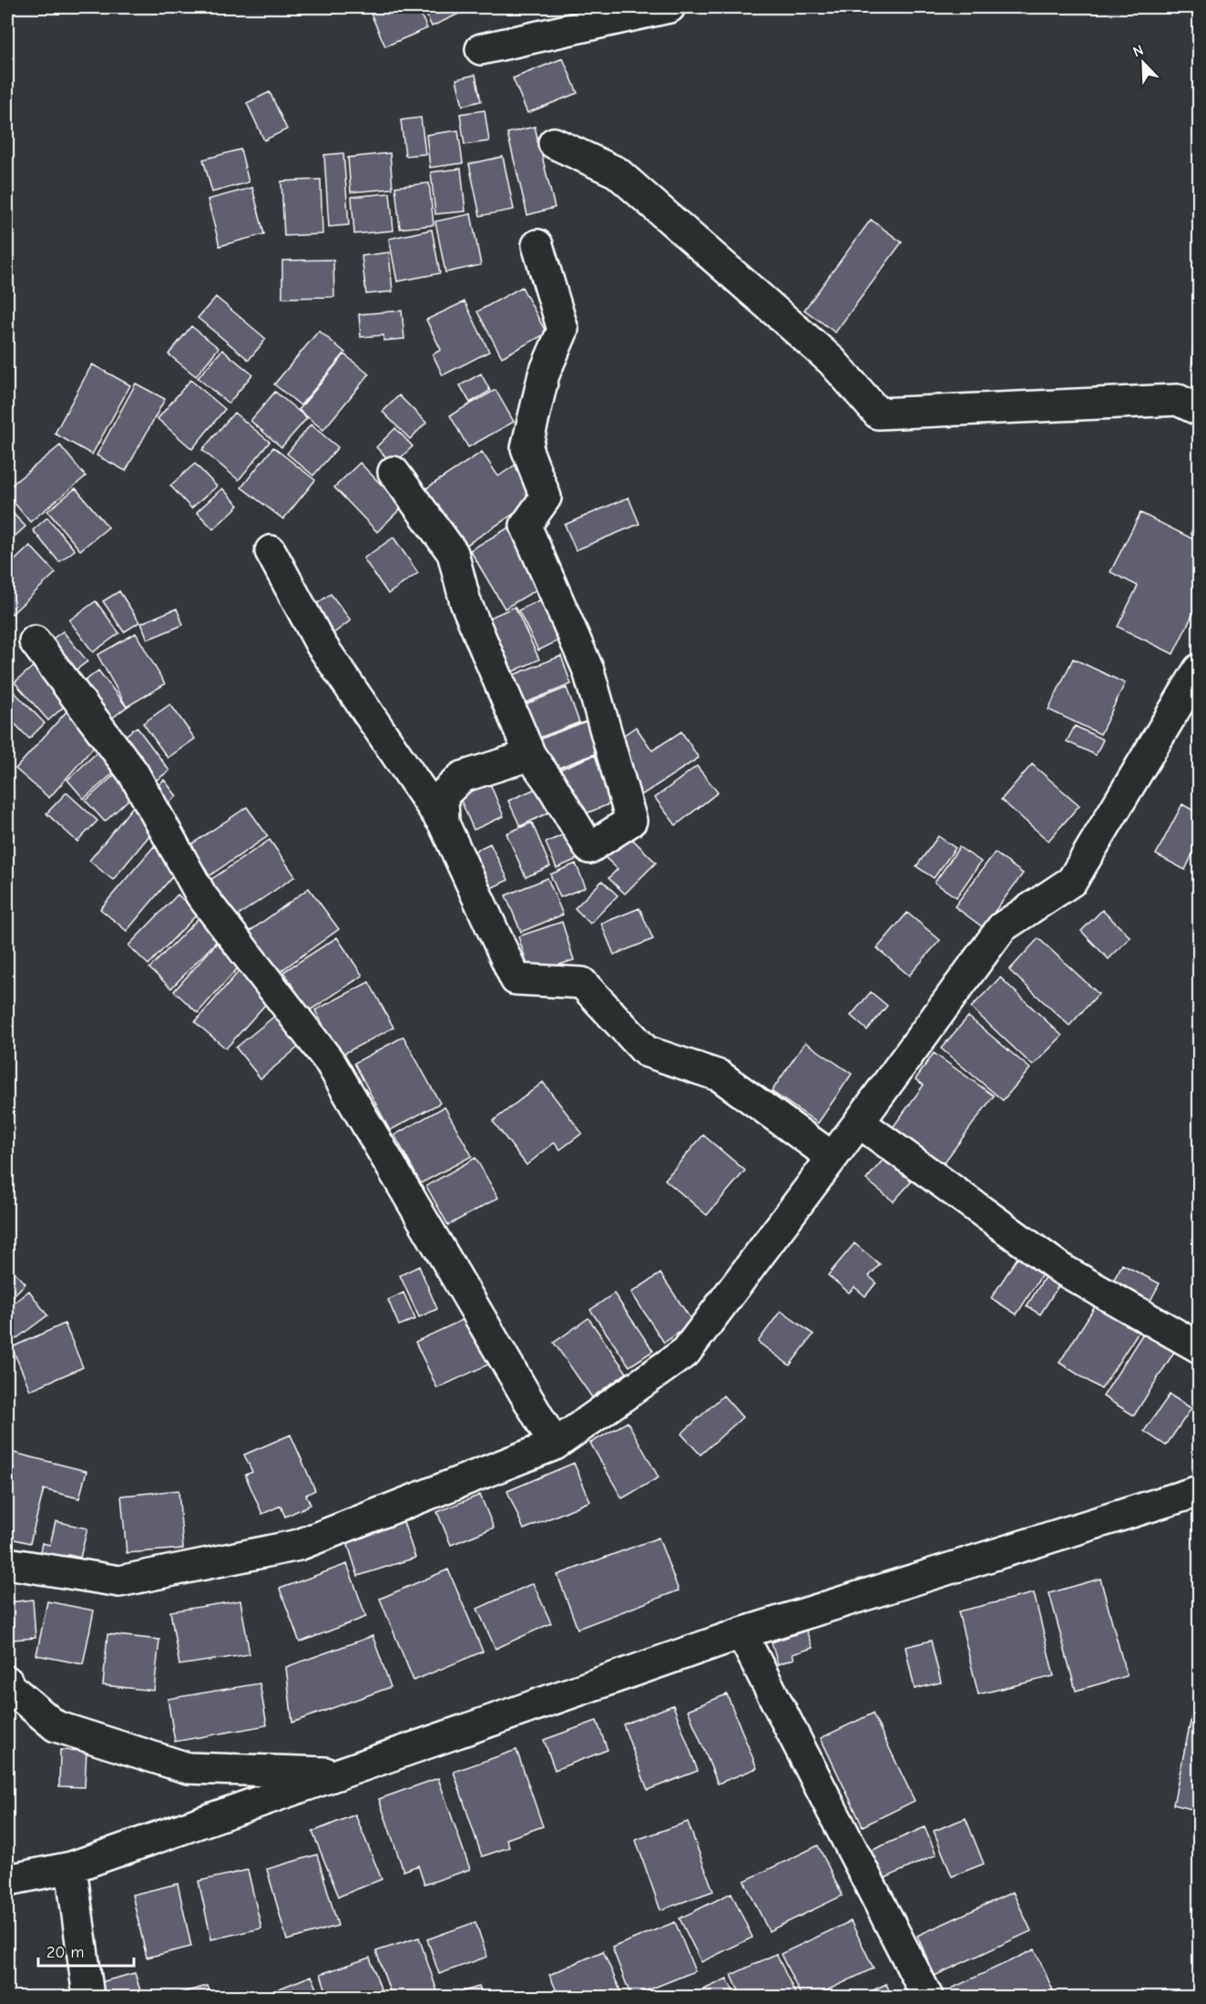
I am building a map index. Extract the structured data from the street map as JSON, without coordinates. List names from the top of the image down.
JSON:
{
  "scale_bar": "20 m",
  "north": "top left"
}
